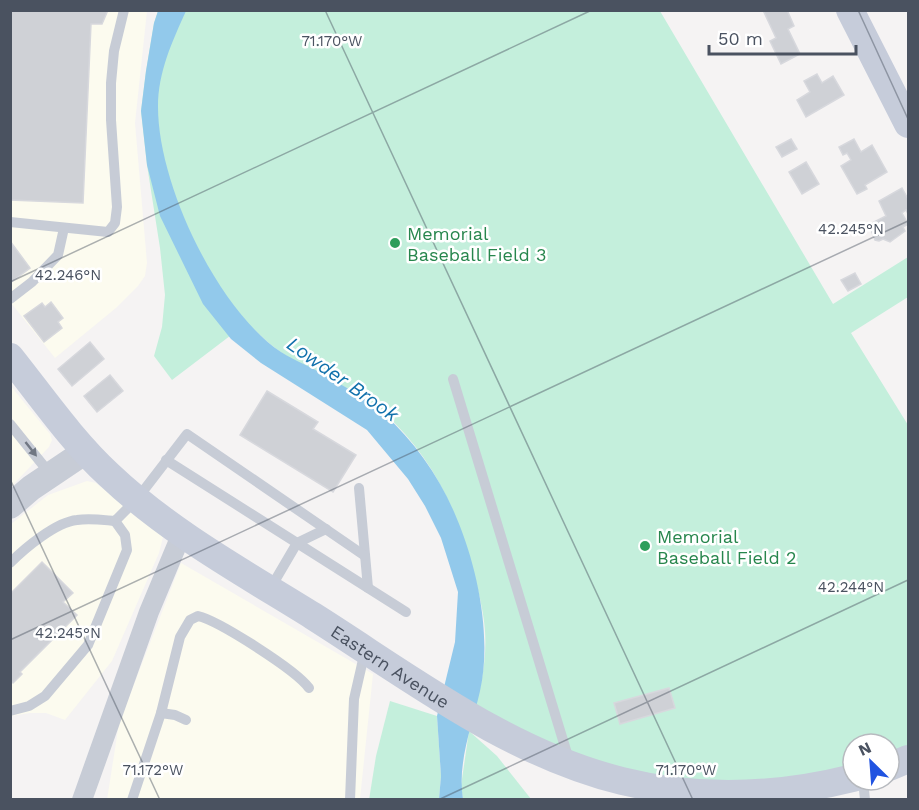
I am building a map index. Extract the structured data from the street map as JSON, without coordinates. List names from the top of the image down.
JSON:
{
  "streets": {
    "main road": ["Eastern Avenue"]
  },
  "water": ["Lowder Brook"],
  "places": ["Memorial Baseball Field 3", "Memorial Baseball Field 2"],
  "scale_bar": "50 m",
  "north": "top left",
  "coordinates": [
    "71.170°W",
    "42.245°N",
    "42.246°N",
    "42.244°N",
    "71.172°W"
  ]
}
